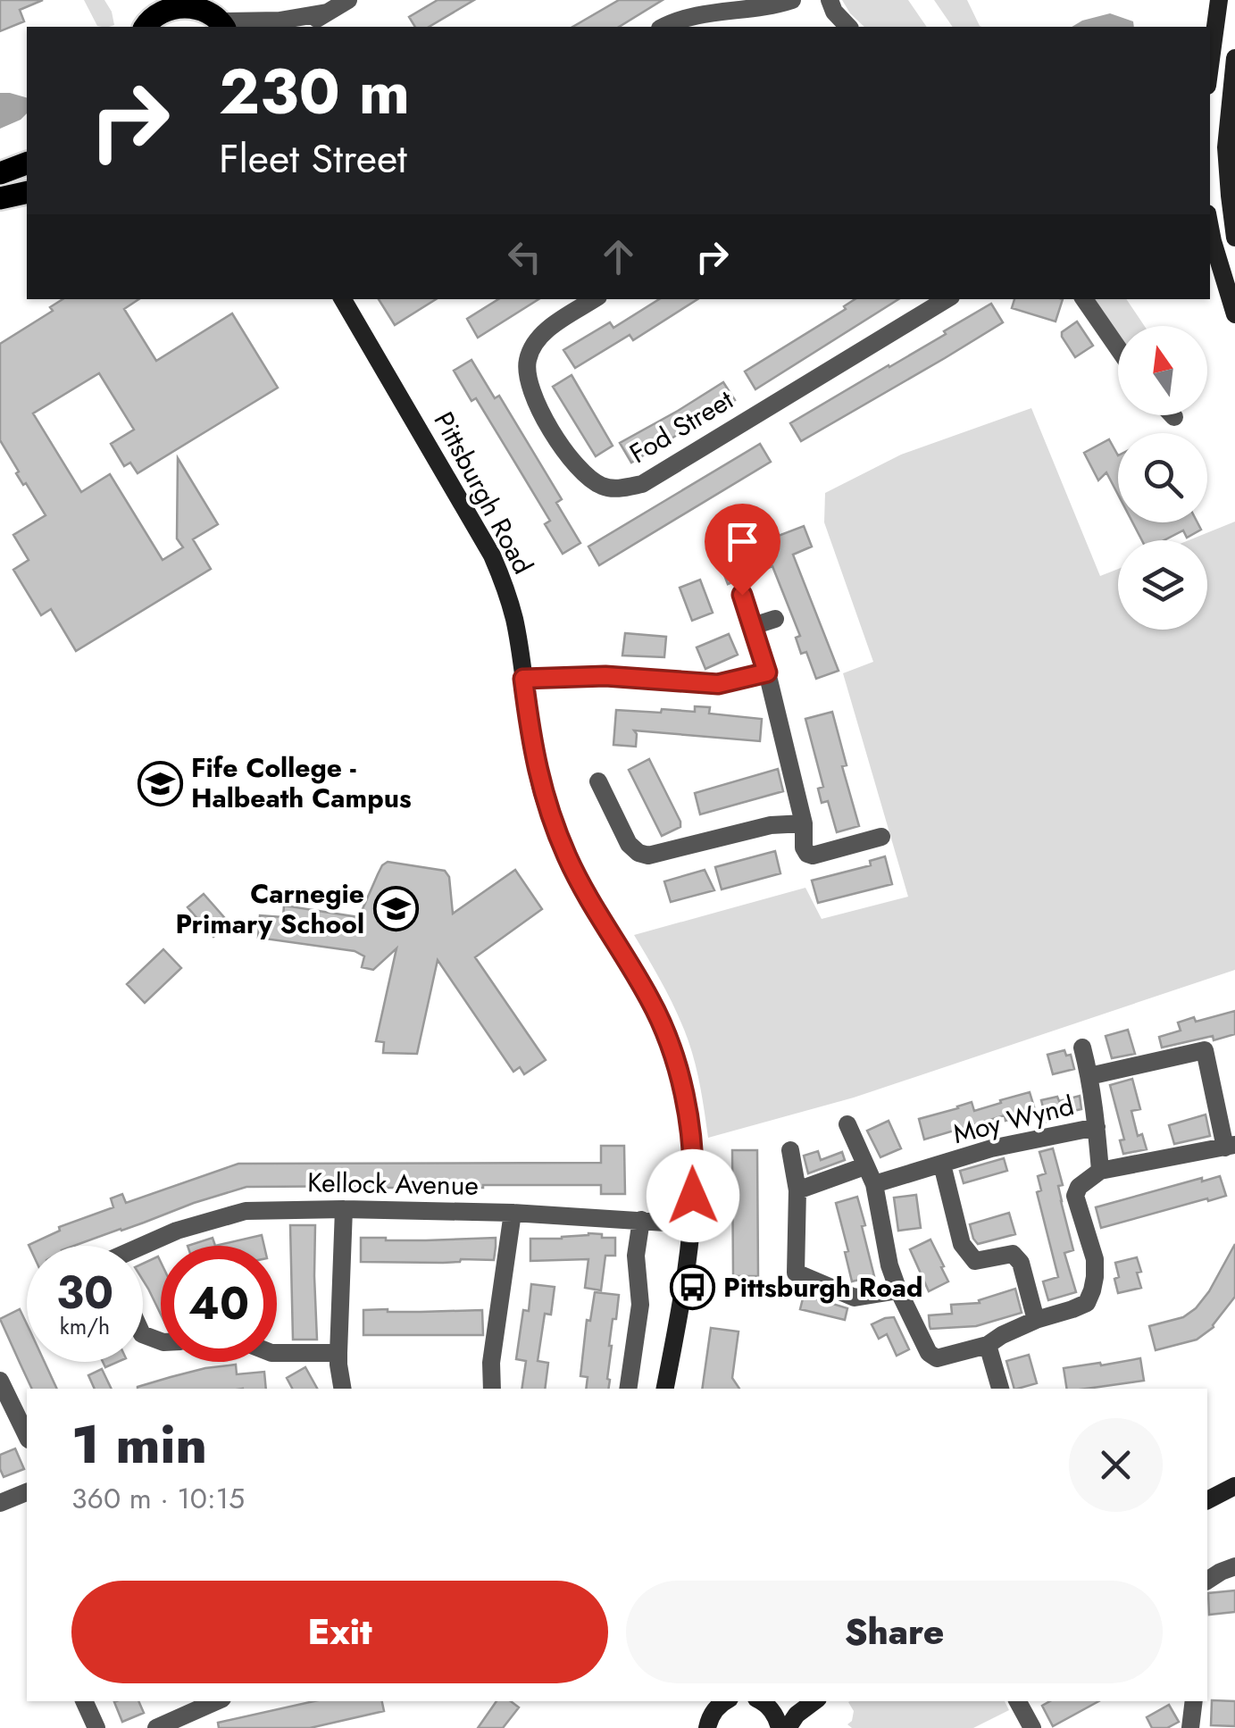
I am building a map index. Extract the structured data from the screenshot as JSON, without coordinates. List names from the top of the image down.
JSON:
{
  "streets": {
    "street": [
      "Fod Street",
      "Pittsburgh Road",
      "Moy Wynd",
      "Kellock Avenue"
    ]
  },
  "crossings": [
    ["Pittsburgh Road", "Kellock Avenue"]
  ],
  "places": {
    "school or university": ["Fife College - Halbeath Campus", "Carnegie Primary School"],
    "bus stop": ["Pittsburgh Road"]
  },
  "north": "top",
  "page": {
    "turn": ["230 m", "Fleet Street"],
    "speed": "30 km/h",
    "limit": "40",
    "heading": ["1 min", "360 m · 10:15"],
    "buttons": ["Exit", "Share"]
  }
}
